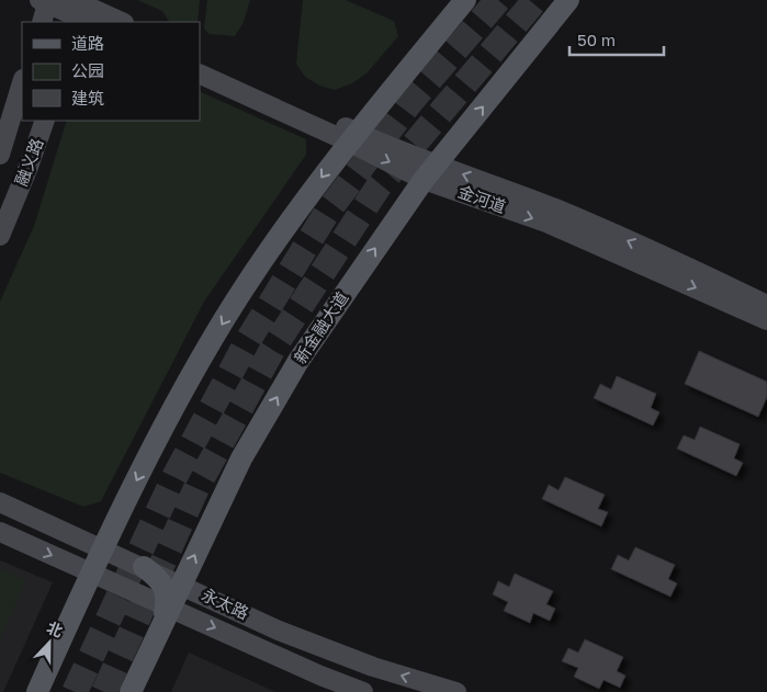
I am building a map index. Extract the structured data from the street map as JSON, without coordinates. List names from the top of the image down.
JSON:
{
  "streets": {
    "main road": ["新金融大道"],
    "street": ["融义路", "金河道", "永太路"]
  },
  "crossings": [
    ["金河道", "新金融大道"],
    ["新金融大道", "永太路"]
  ],
  "legend": ["道路", "公园", "建筑"],
  "scale_bar": "50 m",
  "north": "top"
}
